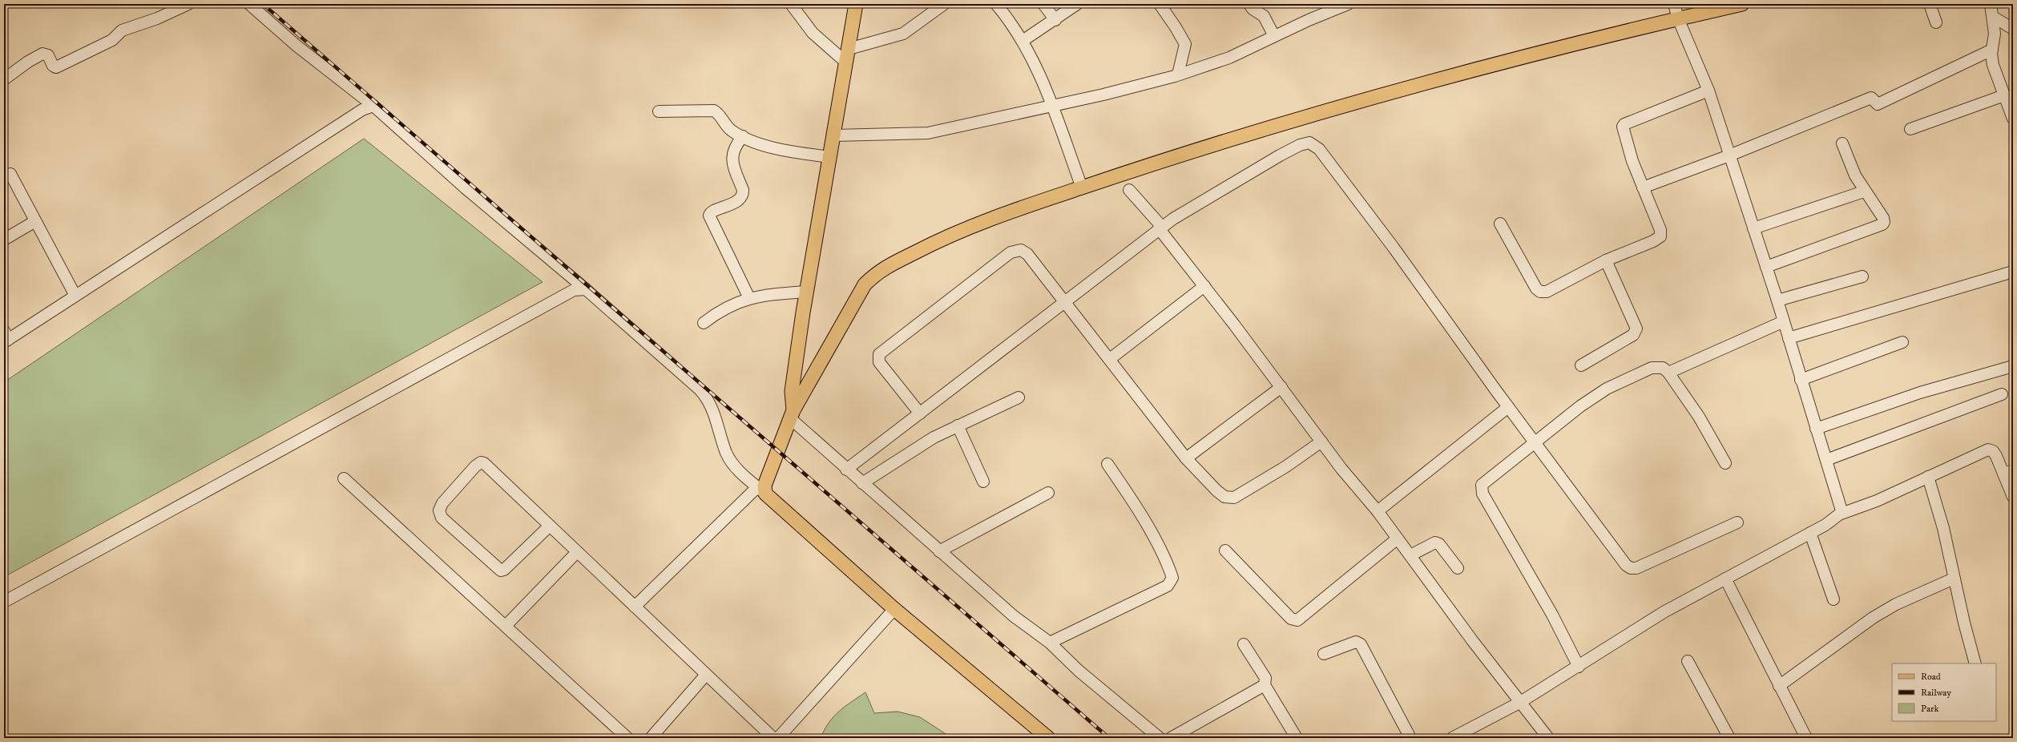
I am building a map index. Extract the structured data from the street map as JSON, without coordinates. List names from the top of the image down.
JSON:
{
  "legend": ["Road", "Railway", "Park"]
}
